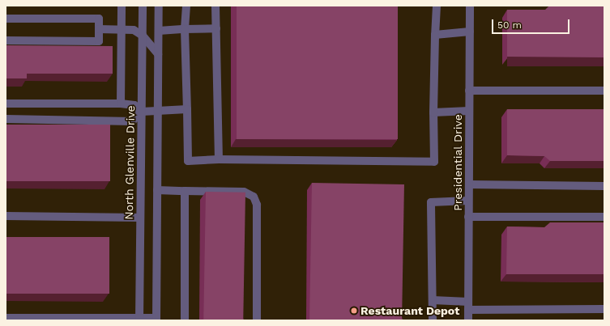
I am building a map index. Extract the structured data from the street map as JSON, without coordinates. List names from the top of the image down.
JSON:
{
  "streets": {
    "street": ["North Glenville Drive", "Presidential Drive"]
  },
  "places": ["Restaurant Depot"],
  "scale_bar": "50 m"
}
